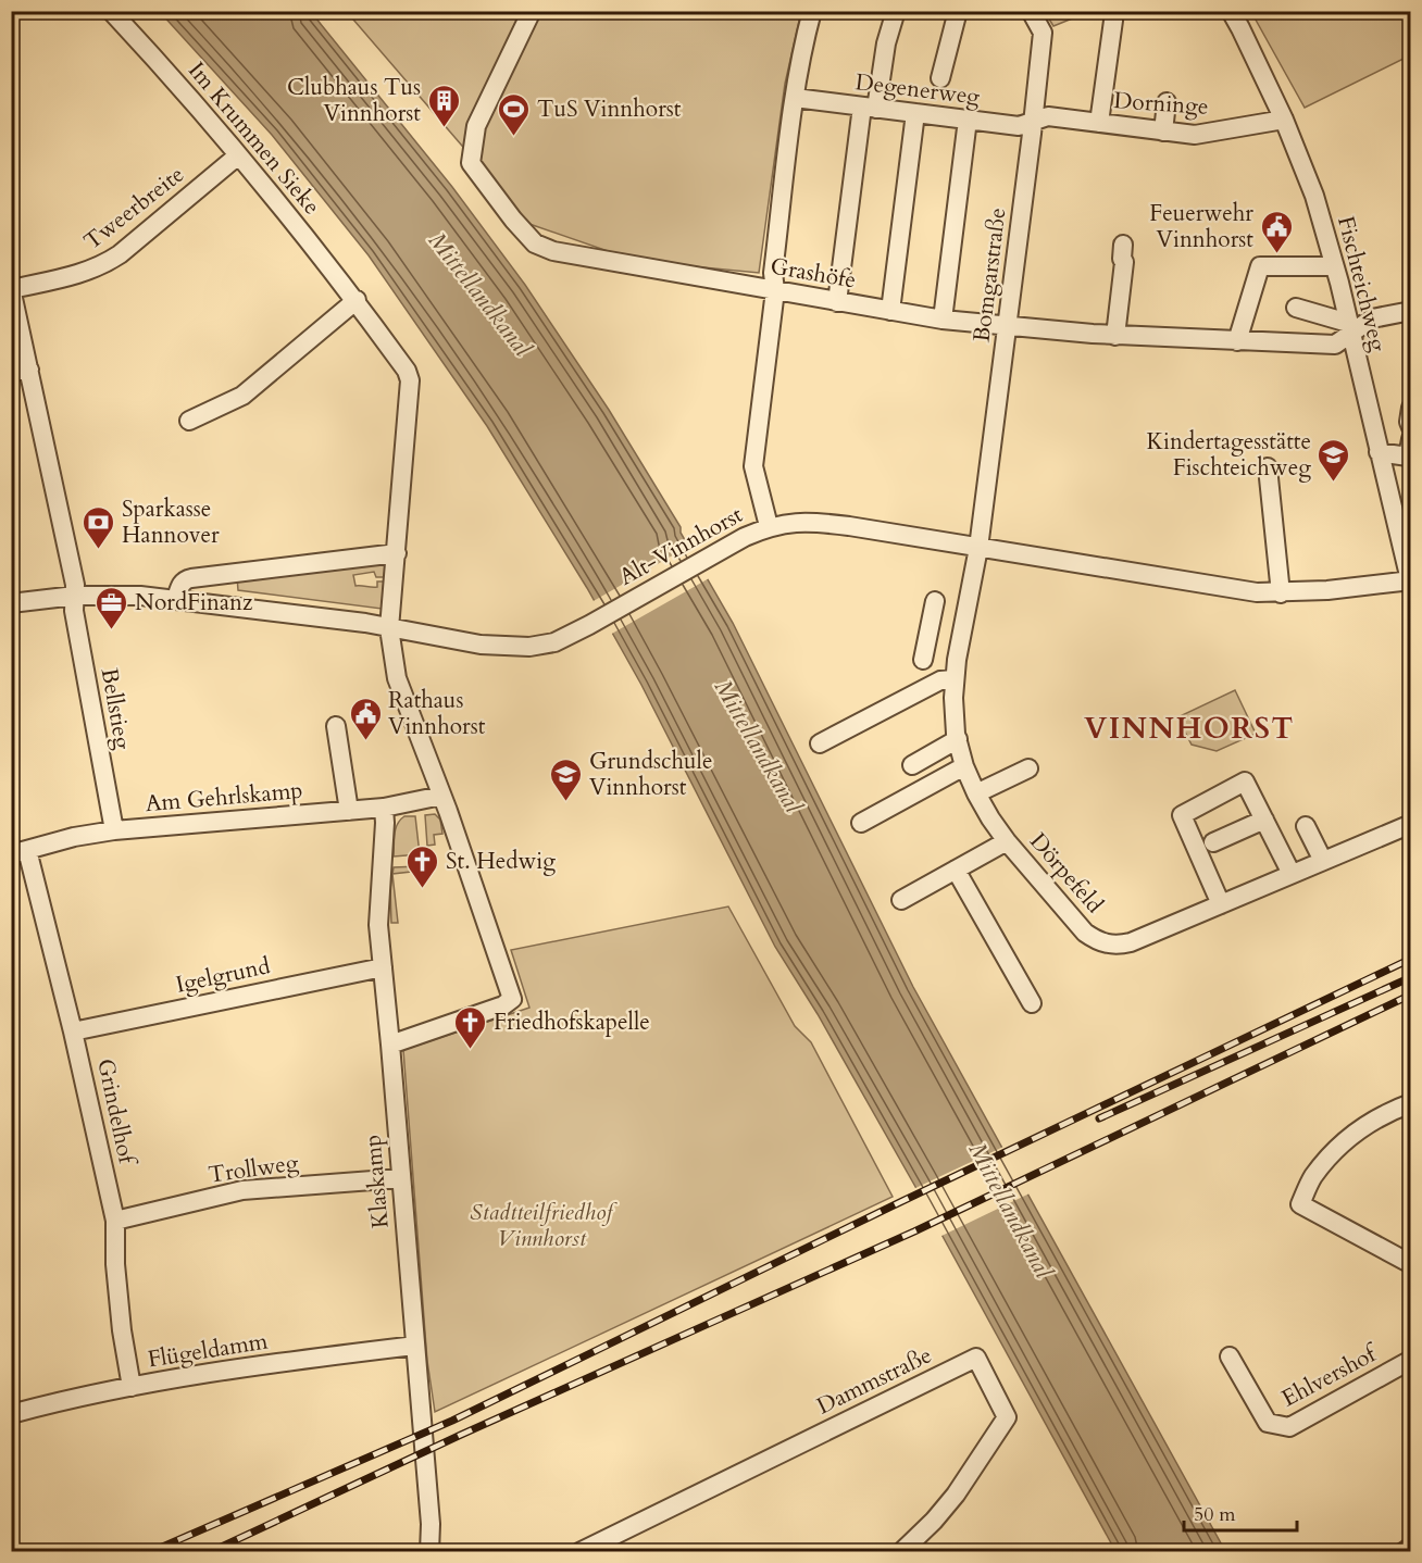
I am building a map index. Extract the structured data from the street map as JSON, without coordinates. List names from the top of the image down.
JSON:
{
  "streets": {
    "street": [
      "Degenerweg",
      "Dorninge",
      "Im Krummen Sieke",
      "Tweerbreite",
      "Grashöfe",
      "Bomgarstraße",
      "Fischteichweg",
      "Alt-Vinnhorst",
      "Bellstieg",
      "Am Gehrlskamp",
      "Dörpefeld",
      "Igelgrund",
      "Grindelhof",
      "Trollweg",
      "Klaskamp",
      "Flügeldamm",
      "Ehlvershof",
      "Dammstraße"
    ]
  },
  "crossings": [
    ["Degenerweg", "Dorninge"],
    ["Degenerweg", "Bomgarstraße"],
    ["Dorninge", "Bomgarstraße"],
    ["Dorninge", "Fischteichweg"],
    ["Im Krummen Sieke", "Tweerbreite"],
    ["Im Krummen Sieke", "Alt-Vinnhorst"],
    ["Im Krummen Sieke", "Am Gehrlskamp"],
    ["Im Krummen Sieke", "Klaskamp"],
    ["Grashöfe", "Bomgarstraße"],
    ["Grashöfe", "Fischteichweg"],
    ["Bomgarstraße", "Alt-Vinnhorst"],
    ["Bomgarstraße", "Dörpefeld"],
    ["Fischteichweg", "Alt-Vinnhorst"],
    ["Alt-Vinnhorst", "Bellstieg"],
    ["Alt-Vinnhorst", "Dörpefeld"],
    ["Bellstieg", "Am Gehrlskamp"],
    ["Am Gehrlskamp", "Grindelhof"],
    ["Am Gehrlskamp", "Klaskamp"],
    ["Igelgrund", "Grindelhof"],
    ["Igelgrund", "Klaskamp"],
    ["Grindelhof", "Trollweg"],
    ["Grindelhof", "Flügeldamm"],
    ["Trollweg", "Klaskamp"],
    ["Klaskamp", "Flügeldamm"]
  ],
  "districts": ["VINNHORST"],
  "water": ["Mittellandkanal"],
  "parks": ["Stadtteilfriedhof Vinnhorst"],
  "places": {
    "building": ["Clubhaus Tus Vinnhorst"],
    "sports": ["TuS Vinnhorst"],
    "public building": ["Feuerwehr Vinnhorst", "Rathaus Vinnhorst"],
    "school or university": ["Kindertagesstätte Fischteichweg", "Grundschule Vinnhorst"],
    "bank": ["Sparkasse Hannover"],
    "office": ["NordFinanz"],
    "church": ["St. Hedwig", "Friedhofskapelle"]
  },
  "scale_bar": "50 m"
}
